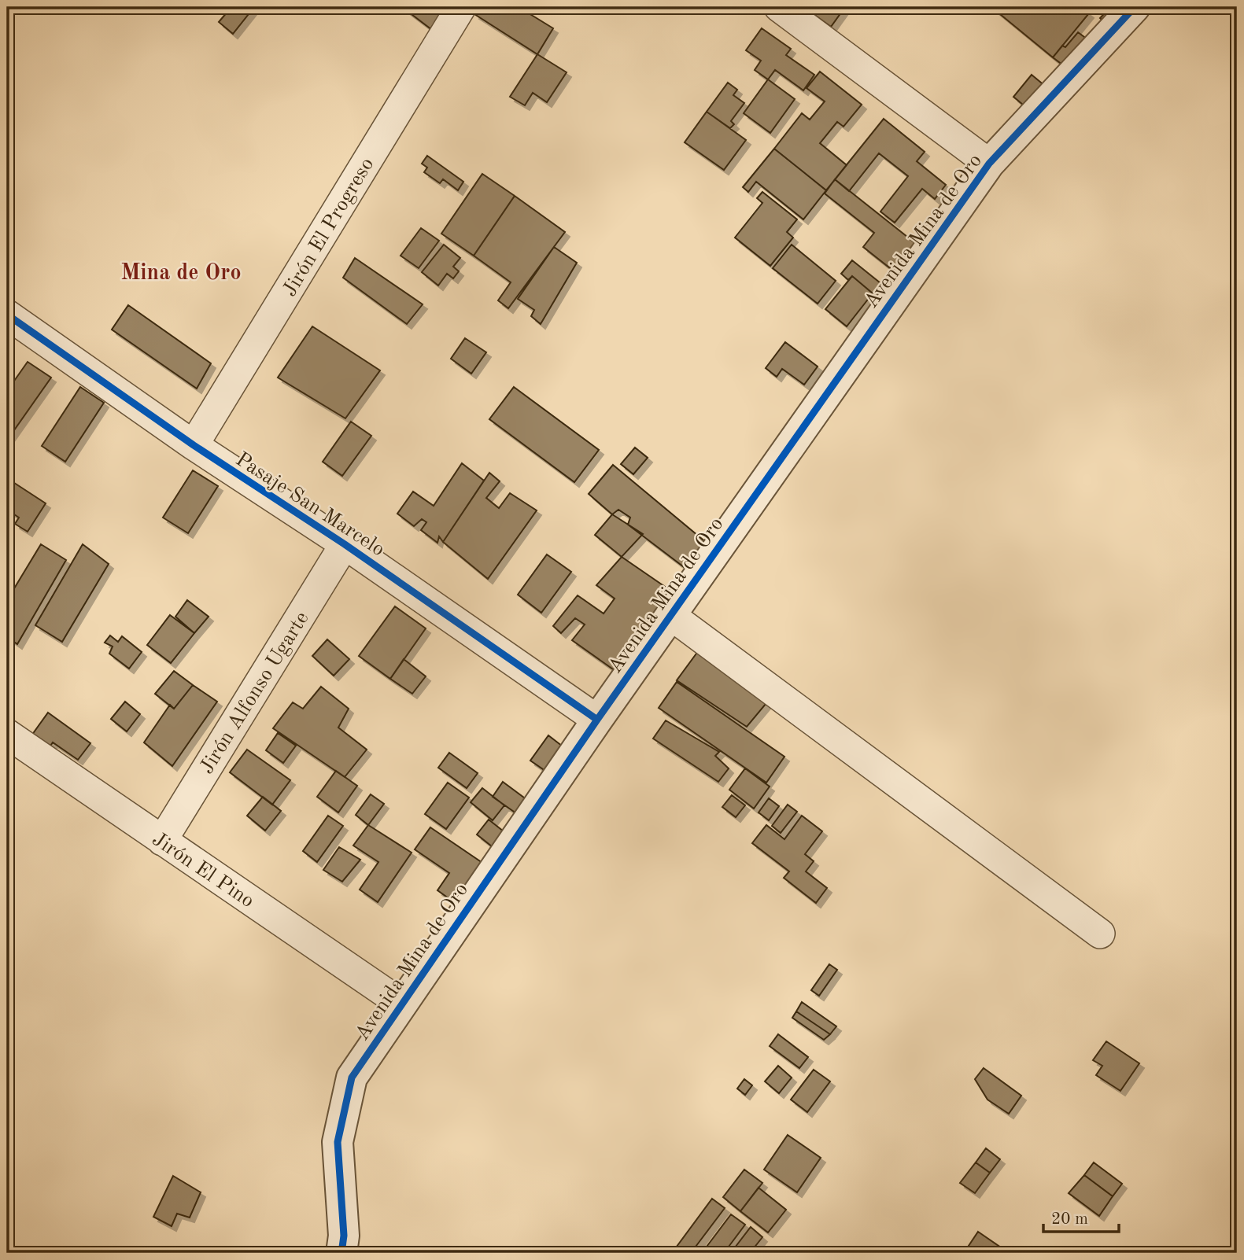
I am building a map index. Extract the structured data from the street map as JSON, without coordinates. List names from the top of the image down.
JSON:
{
  "streets": {
    "street": [
      "Jirón El Progreso",
      "Avenida Mina de Oro",
      "Pasaje San Marcelo",
      "Jirón Alfonso Ugarte",
      "Jirón El Pino"
    ]
  },
  "crossings": [
    ["Jirón El Progreso", "Pasaje San Marcelo"],
    ["Avenida Mina de Oro", "Pasaje San Marcelo"],
    ["Avenida Mina de Oro", "Jirón El Pino"],
    ["Pasaje San Marcelo", "Jirón Alfonso Ugarte"],
    ["Jirón Alfonso Ugarte", "Jirón El Pino"]
  ],
  "districts": ["Mina de Oro"],
  "scale_bar": "20 m"
}
